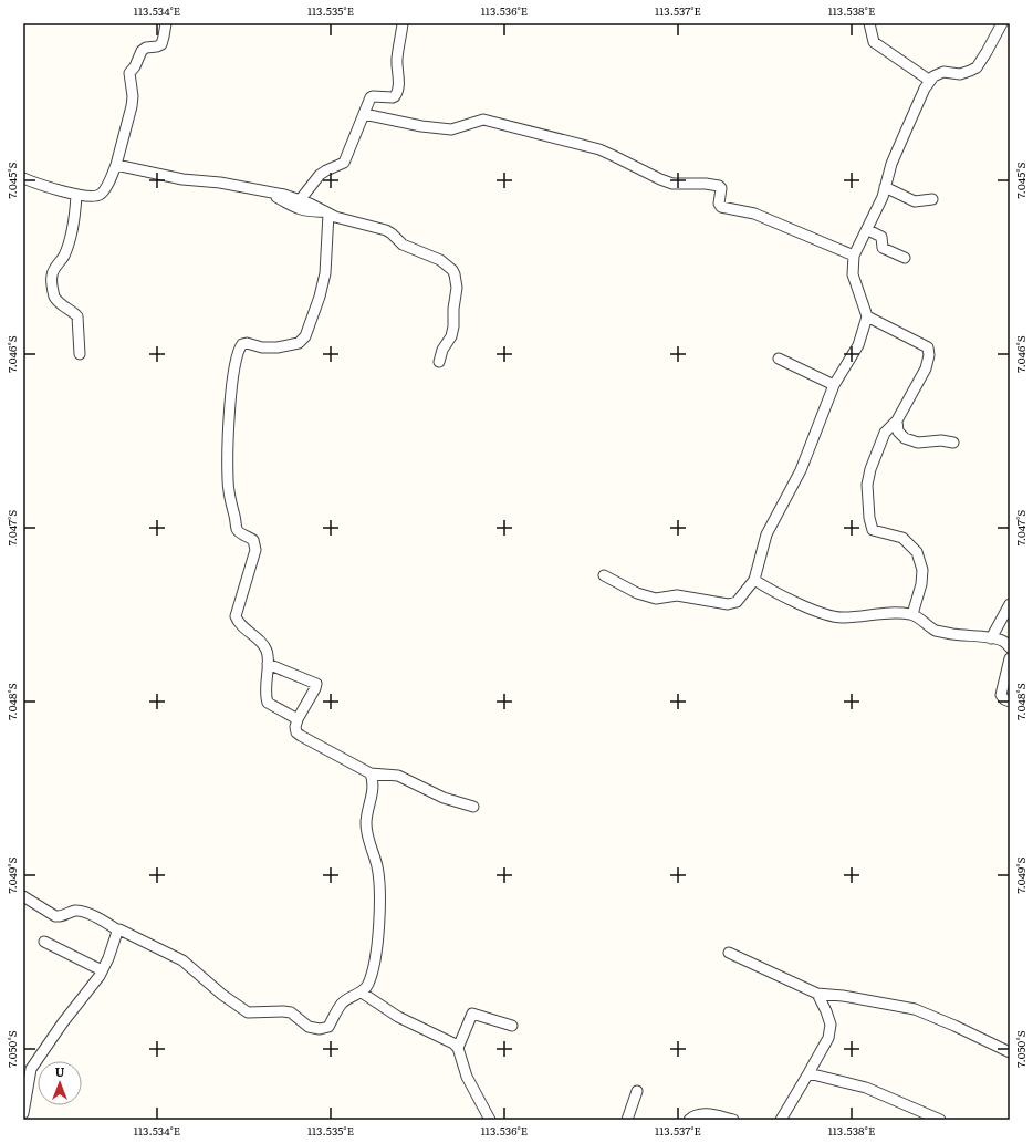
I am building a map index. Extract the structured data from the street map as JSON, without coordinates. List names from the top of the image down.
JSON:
{
  "north": "top",
  "coordinates": [
    "113.534°E",
    "113.535°E",
    "113.536°E",
    "113.537°E",
    "113.538°E",
    "7.045°S",
    "7.046°S",
    "7.047°S",
    "7.048°S",
    "7.049°S",
    "7.050°S"
  ]
}
